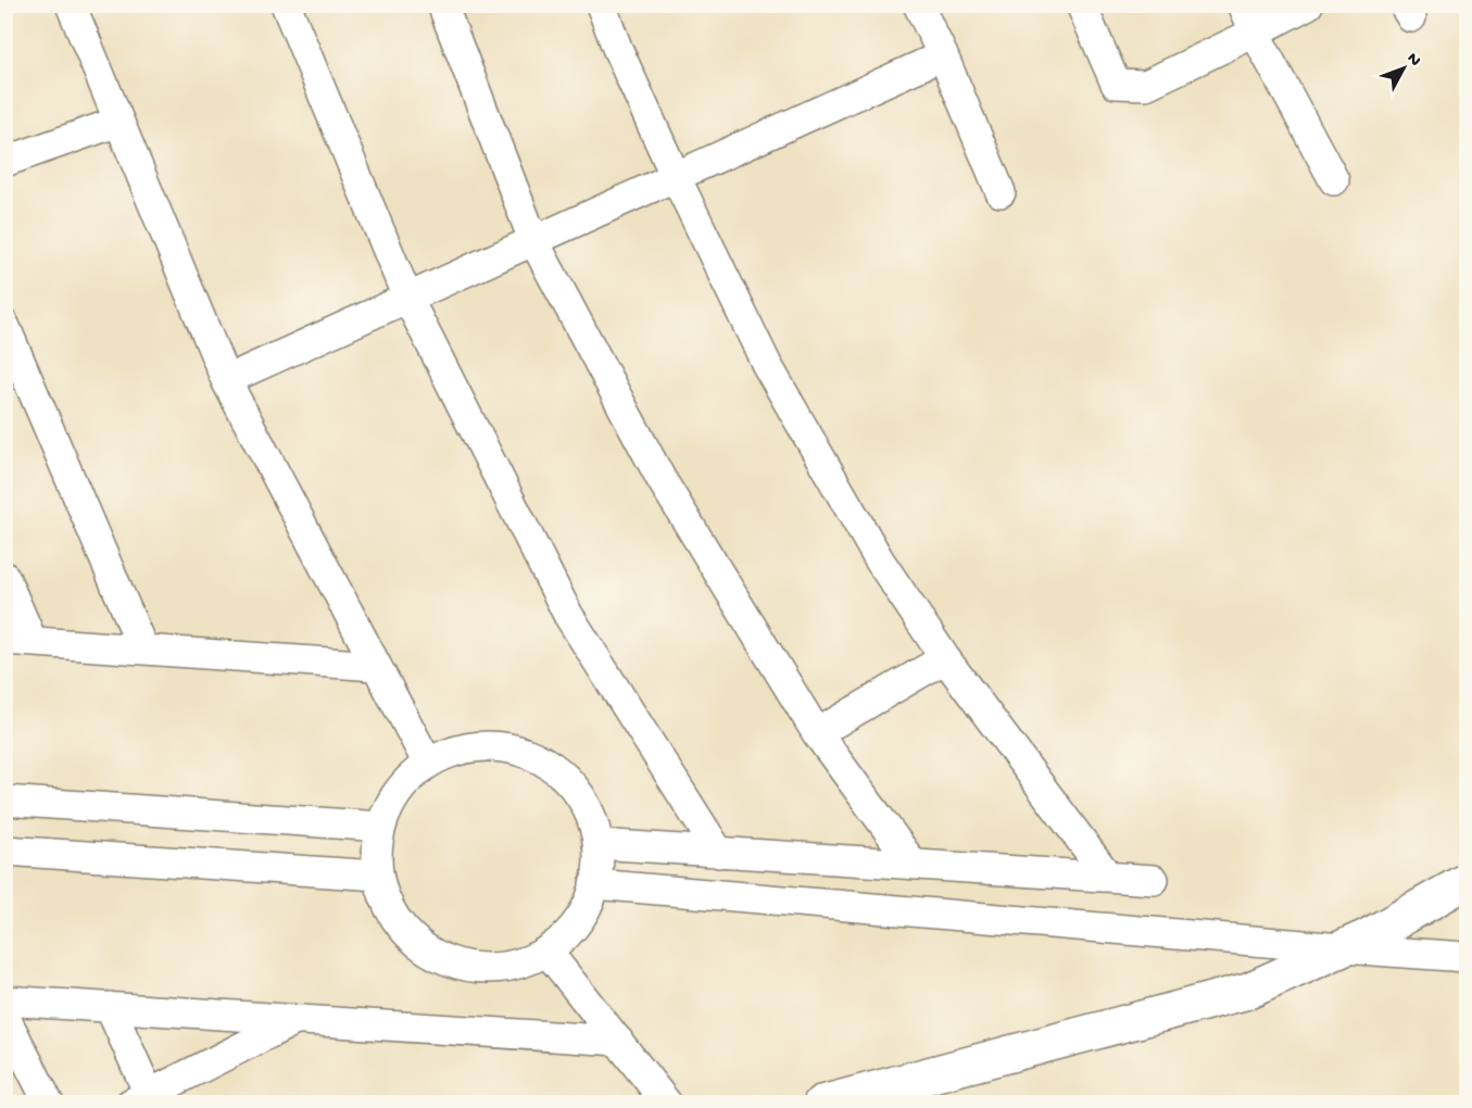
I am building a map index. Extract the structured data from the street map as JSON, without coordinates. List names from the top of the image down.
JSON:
{
  "north": "top right"
}
